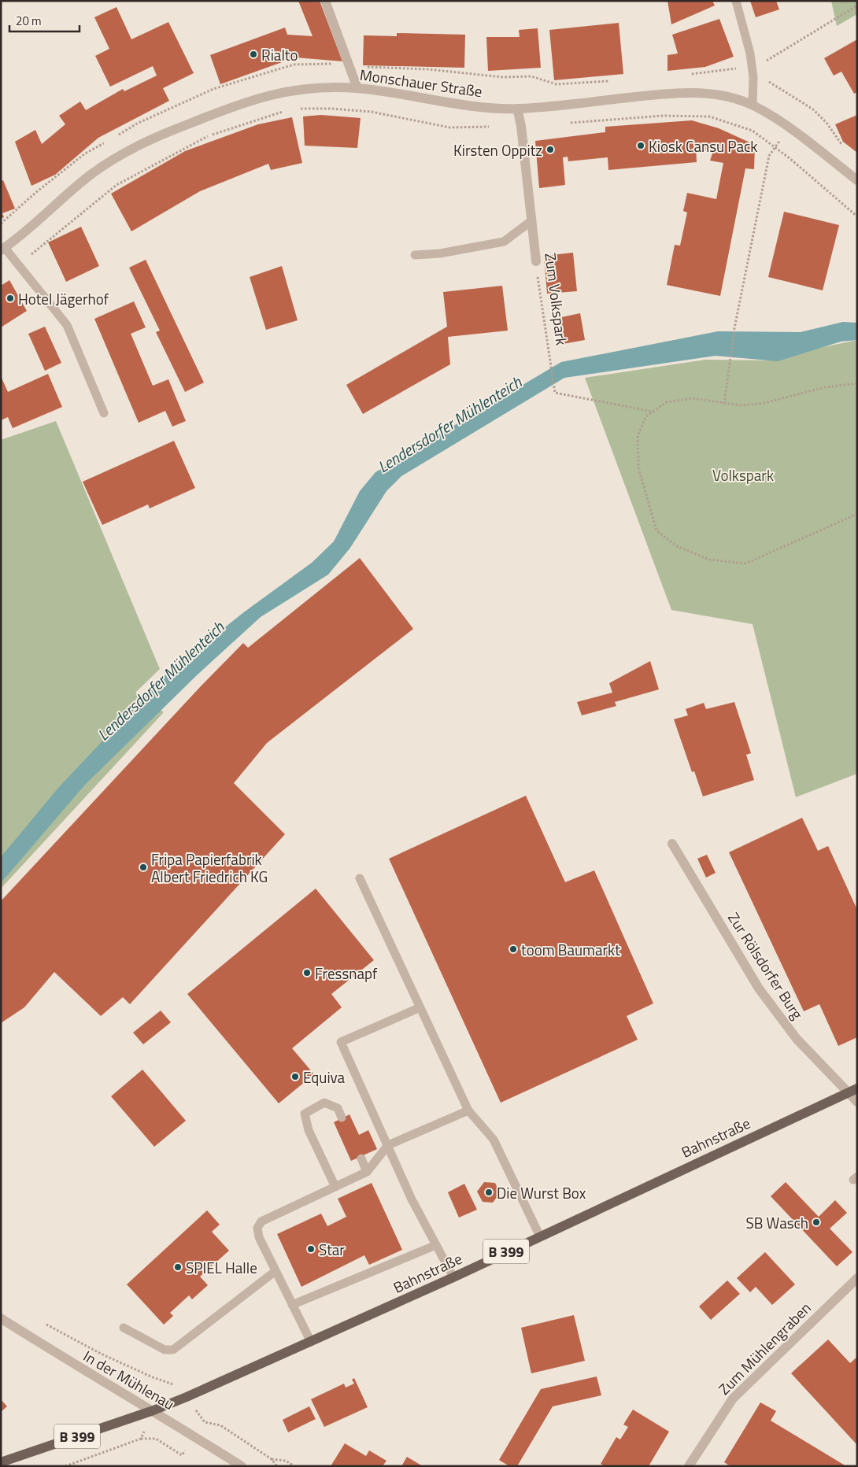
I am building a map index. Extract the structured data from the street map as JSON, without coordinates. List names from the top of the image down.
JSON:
{
  "streets": {
    "main road": ["Bahnstraße", "B 399"],
    "street": [
      "Monschauer Straße",
      "Zum Volkspark",
      "Zur Rölsdorfer Burg",
      "Zum Mühlengraben",
      "In der Mühlenau"
    ]
  },
  "crossings": [
    ["Monschauer Straße", "Zum Volkspark"],
    ["Zur Rölsdorfer Burg", "Bahnstraße"],
    ["Bahnstraße", "In der Mühlenau"]
  ],
  "water": ["Lendersdorfer Mühlenteich"],
  "parks": ["Volkspark"],
  "places": [
    "Rialto",
    "Kiosk Cansu Pack",
    "Kirsten Oppitz",
    "Hotel Jägerhof",
    "Fripa Papierfabrik Albert Friedrich KG",
    "toom Baumarkt",
    "Fressnapf",
    "Equiva",
    "Die Wurst Box",
    "SB Wasch",
    "Star",
    "SPIEL Halle"
  ],
  "scale_bar": "20 m"
}
